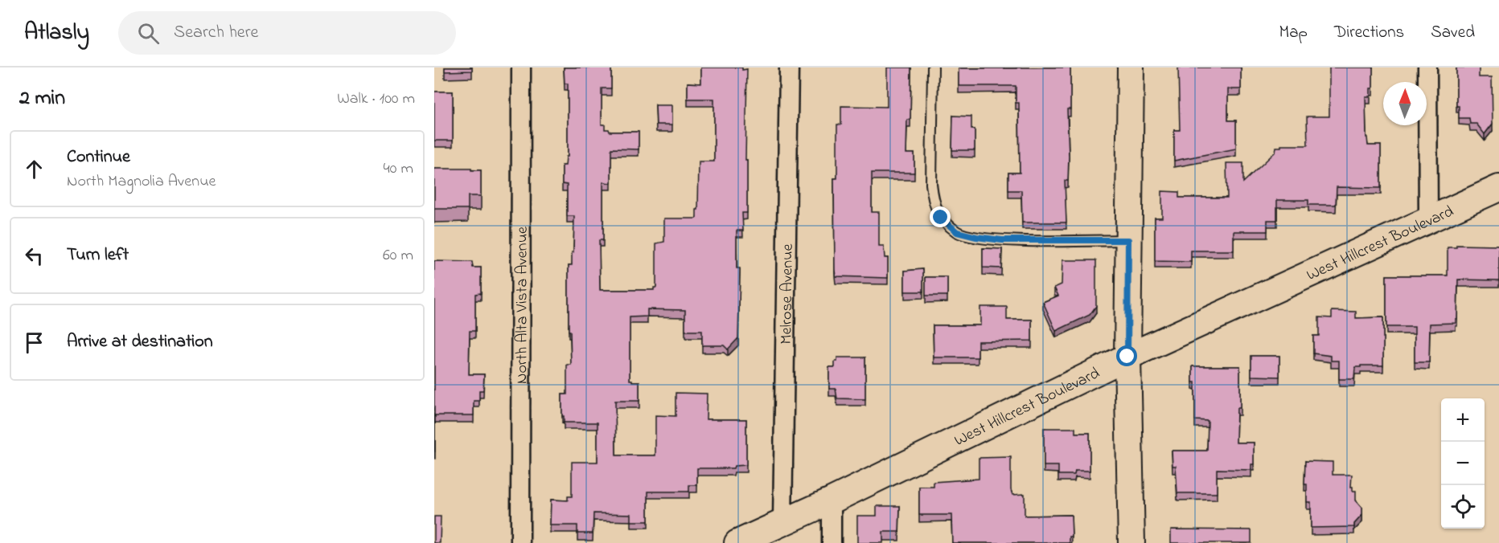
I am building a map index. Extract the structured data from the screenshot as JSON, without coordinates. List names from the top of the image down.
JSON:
{
  "streets": {
    "street": ["West Hillcrest Boulevard", "Melrose Avenue", "North Alta Vista Avenue"]
  },
  "crossings": [
    ["West Hillcrest Boulevard", "Melrose Avenue"]
  ],
  "north": "top",
  "page": {
    "header": "Atlasly",
    "search": "Search here",
    "nav": ["Map", "Directions", "Saved"],
    "heading": ["2 min", "Walk · 100 m"],
    "list": [
      ["Continue", "North Magnolia Avenue", "40 m"],
      ["Turn left", "60 m"],
      "Arrive at destination"
    ],
    "map_buttons": ["+", "−"]
  }
}
